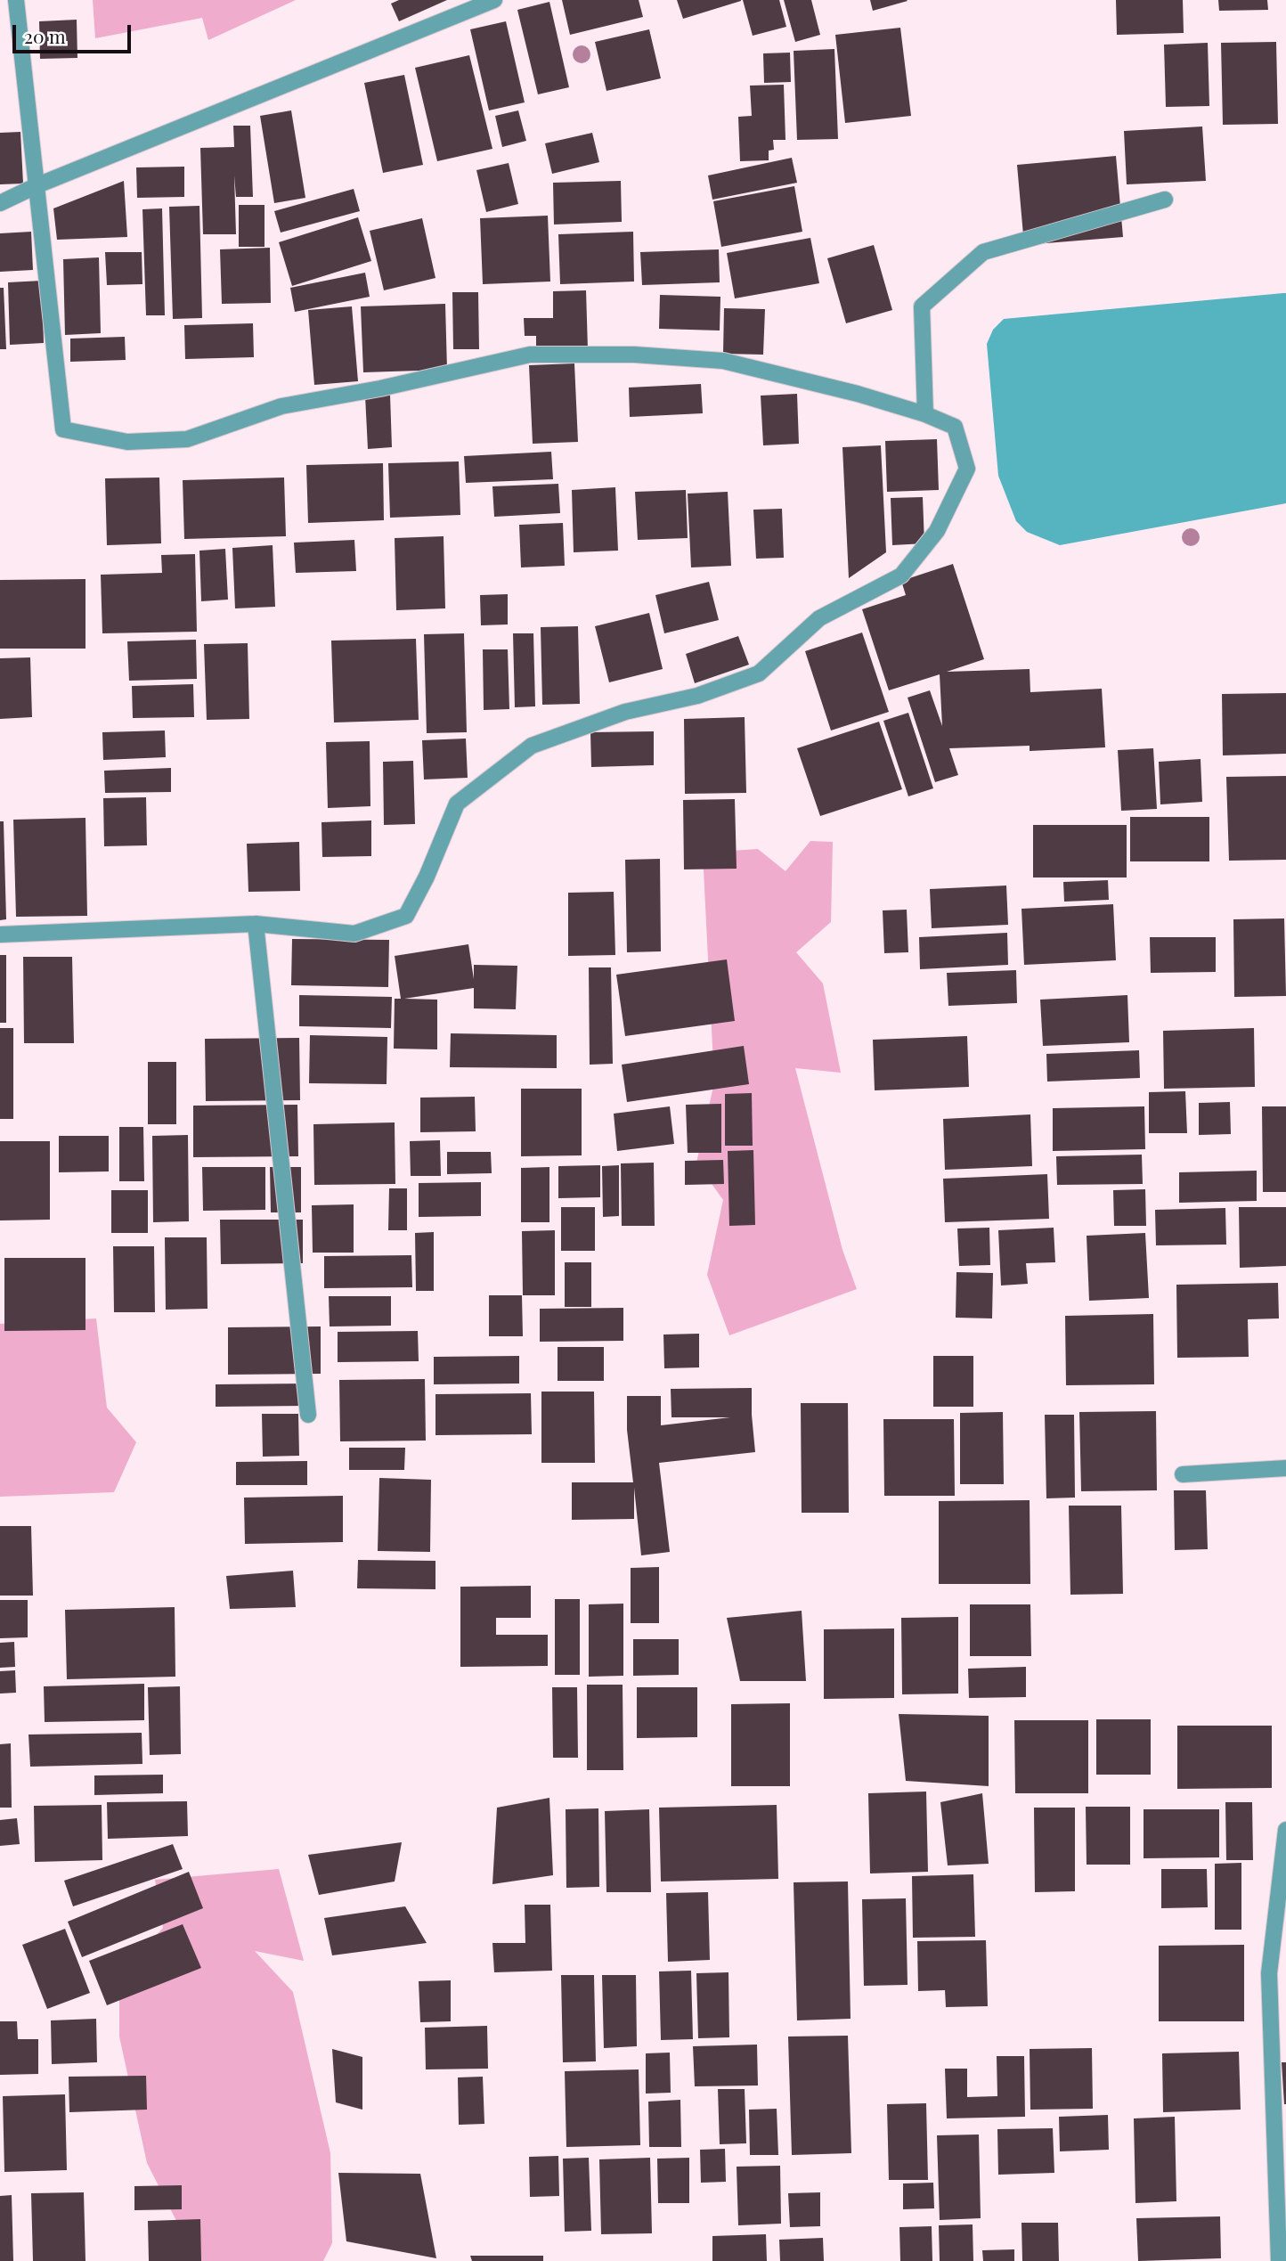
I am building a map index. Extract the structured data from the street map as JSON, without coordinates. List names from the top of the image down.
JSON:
{
  "scale_bar": "20 m"
}
